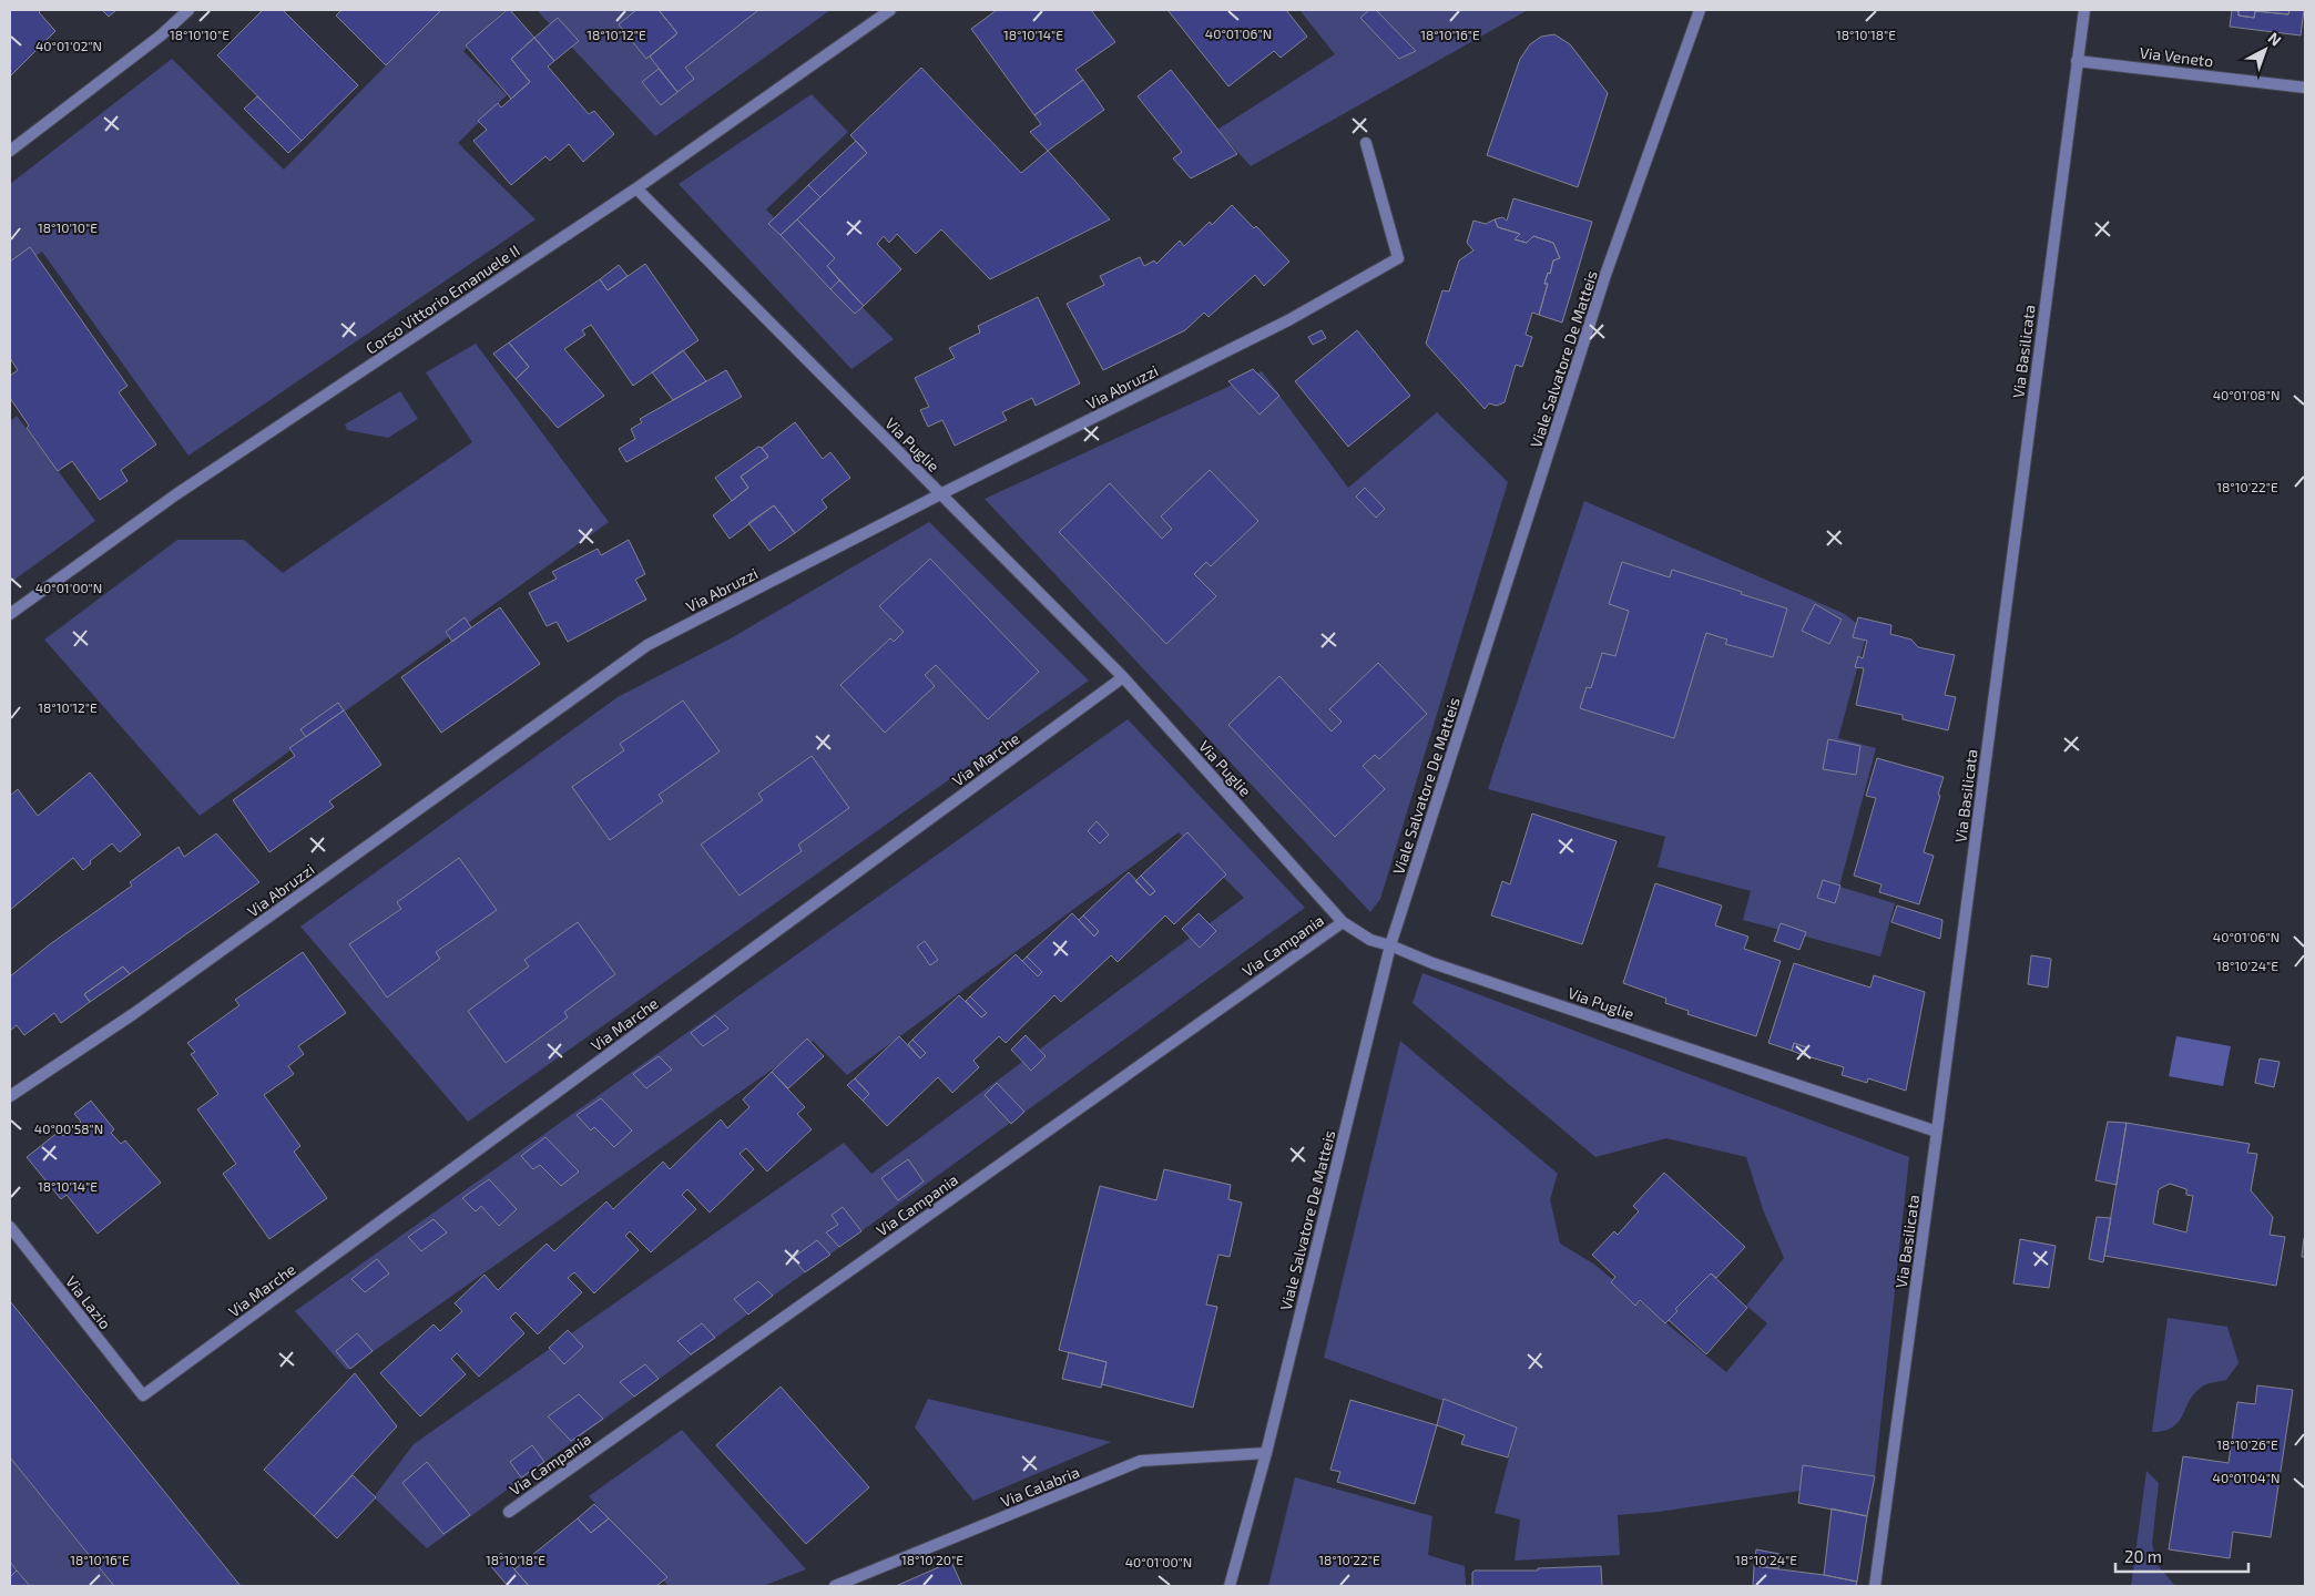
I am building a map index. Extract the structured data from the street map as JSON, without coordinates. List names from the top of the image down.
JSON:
{
  "streets": {
    "street": [
      "Via Veneto",
      "Corso Vittorio Emanuele II",
      "Via Basilicata",
      "Viale Salvatore De Matteis",
      "Via Abruzzi",
      "Via Puglie",
      "Via Marche",
      "Via Campania",
      "Via Lazio",
      "Via Calabria"
    ]
  },
  "crossings": [
    ["Via Veneto", "Via Basilicata"],
    ["Corso Vittorio Emanuele II", "Via Puglie"],
    ["Via Basilicata", "Via Puglie"],
    ["Viale Salvatore De Matteis", "Via Puglie"],
    ["Viale Salvatore De Matteis", "Via Calabria"],
    ["Via Abruzzi", "Via Puglie"],
    ["Via Puglie", "Via Marche"],
    ["Via Puglie", "Via Campania"],
    ["Via Marche", "Via Lazio"]
  ],
  "scale_bar": "20 m",
  "north": "top right",
  "coordinates": [
    "40°01'06\"N",
    "18°10'10\"E",
    "18°10'12\"E",
    "18°10'14\"E",
    "18°10'16\"E",
    "18°10'18\"E",
    "40°01'02\"N",
    "40°01'08\"N",
    "18°10'22\"E",
    "40°01'00\"N",
    "18°10'24\"E",
    "40°00'58\"N",
    "18°10'26\"E",
    "40°01'04\"N",
    "18°10'20\"E"
  ]
}
